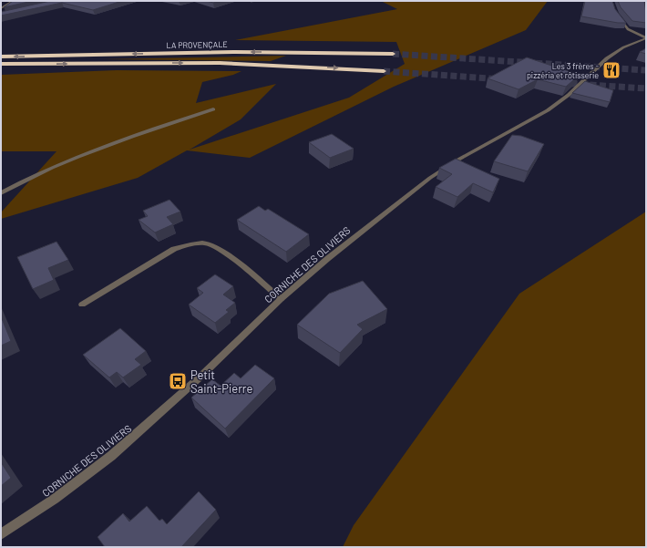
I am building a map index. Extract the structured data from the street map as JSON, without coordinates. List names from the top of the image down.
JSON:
{
  "streets": {
    "highway": ["LA PROVENÇALE"],
    "street": ["CORNICHE DES OLIVIERS"]
  },
  "places": {
    "restaurant": ["Les 3 frères - pizzéria et rôtisserie"],
    "bus stop": ["Petit Saint-Pierre"]
  }
}
